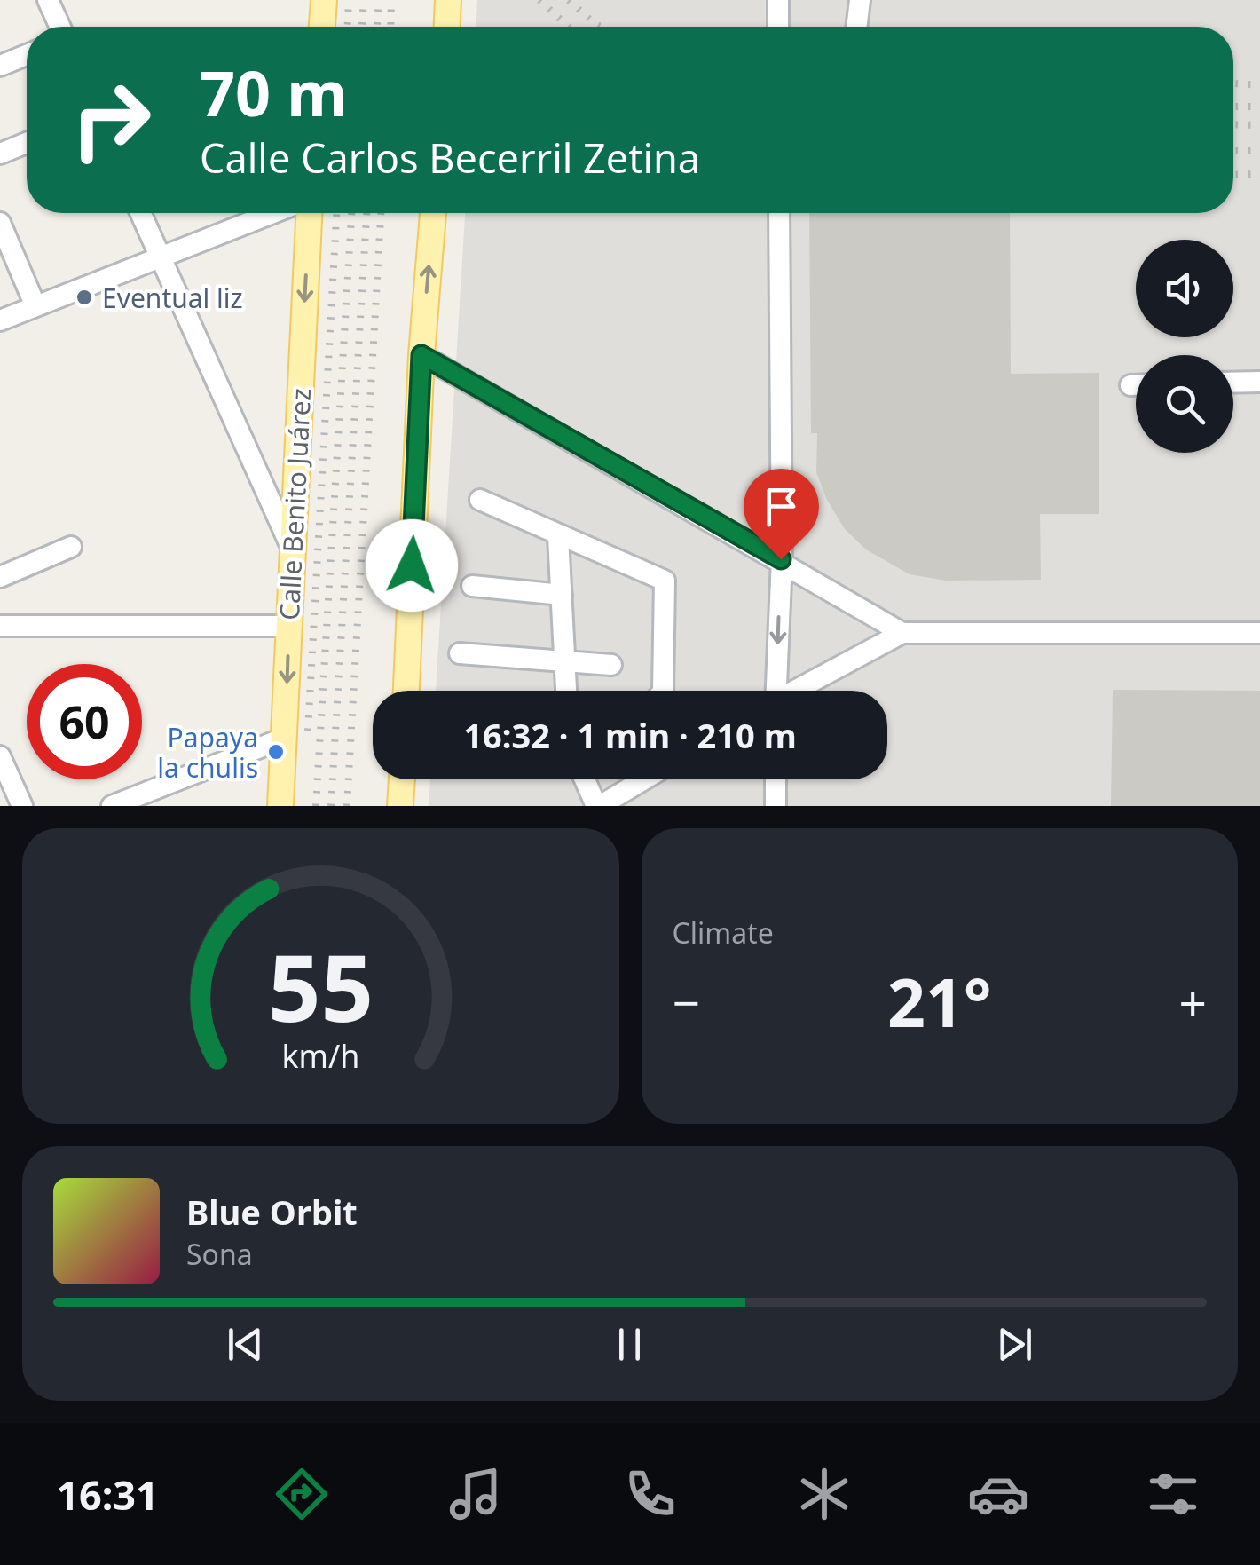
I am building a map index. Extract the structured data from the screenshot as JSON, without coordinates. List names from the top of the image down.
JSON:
{
  "streets": {
    "main road": ["Calle Benito Juárez"]
  },
  "places": ["Eventual liz", "Papaya la chulis"],
  "page": {
    "turn": ["70 m", "Calle Carlos Becerril Zetina"],
    "limit": "60",
    "trip": "16:32 · 1 min · 210 m",
    "tile": "Climate",
    "heat": ["−", "21°", "+"],
    "song": ["Blue Orbit", "Sona"],
    "tabs": "16:31",
    "gauge": ["55", "km/h"]
  }
}
